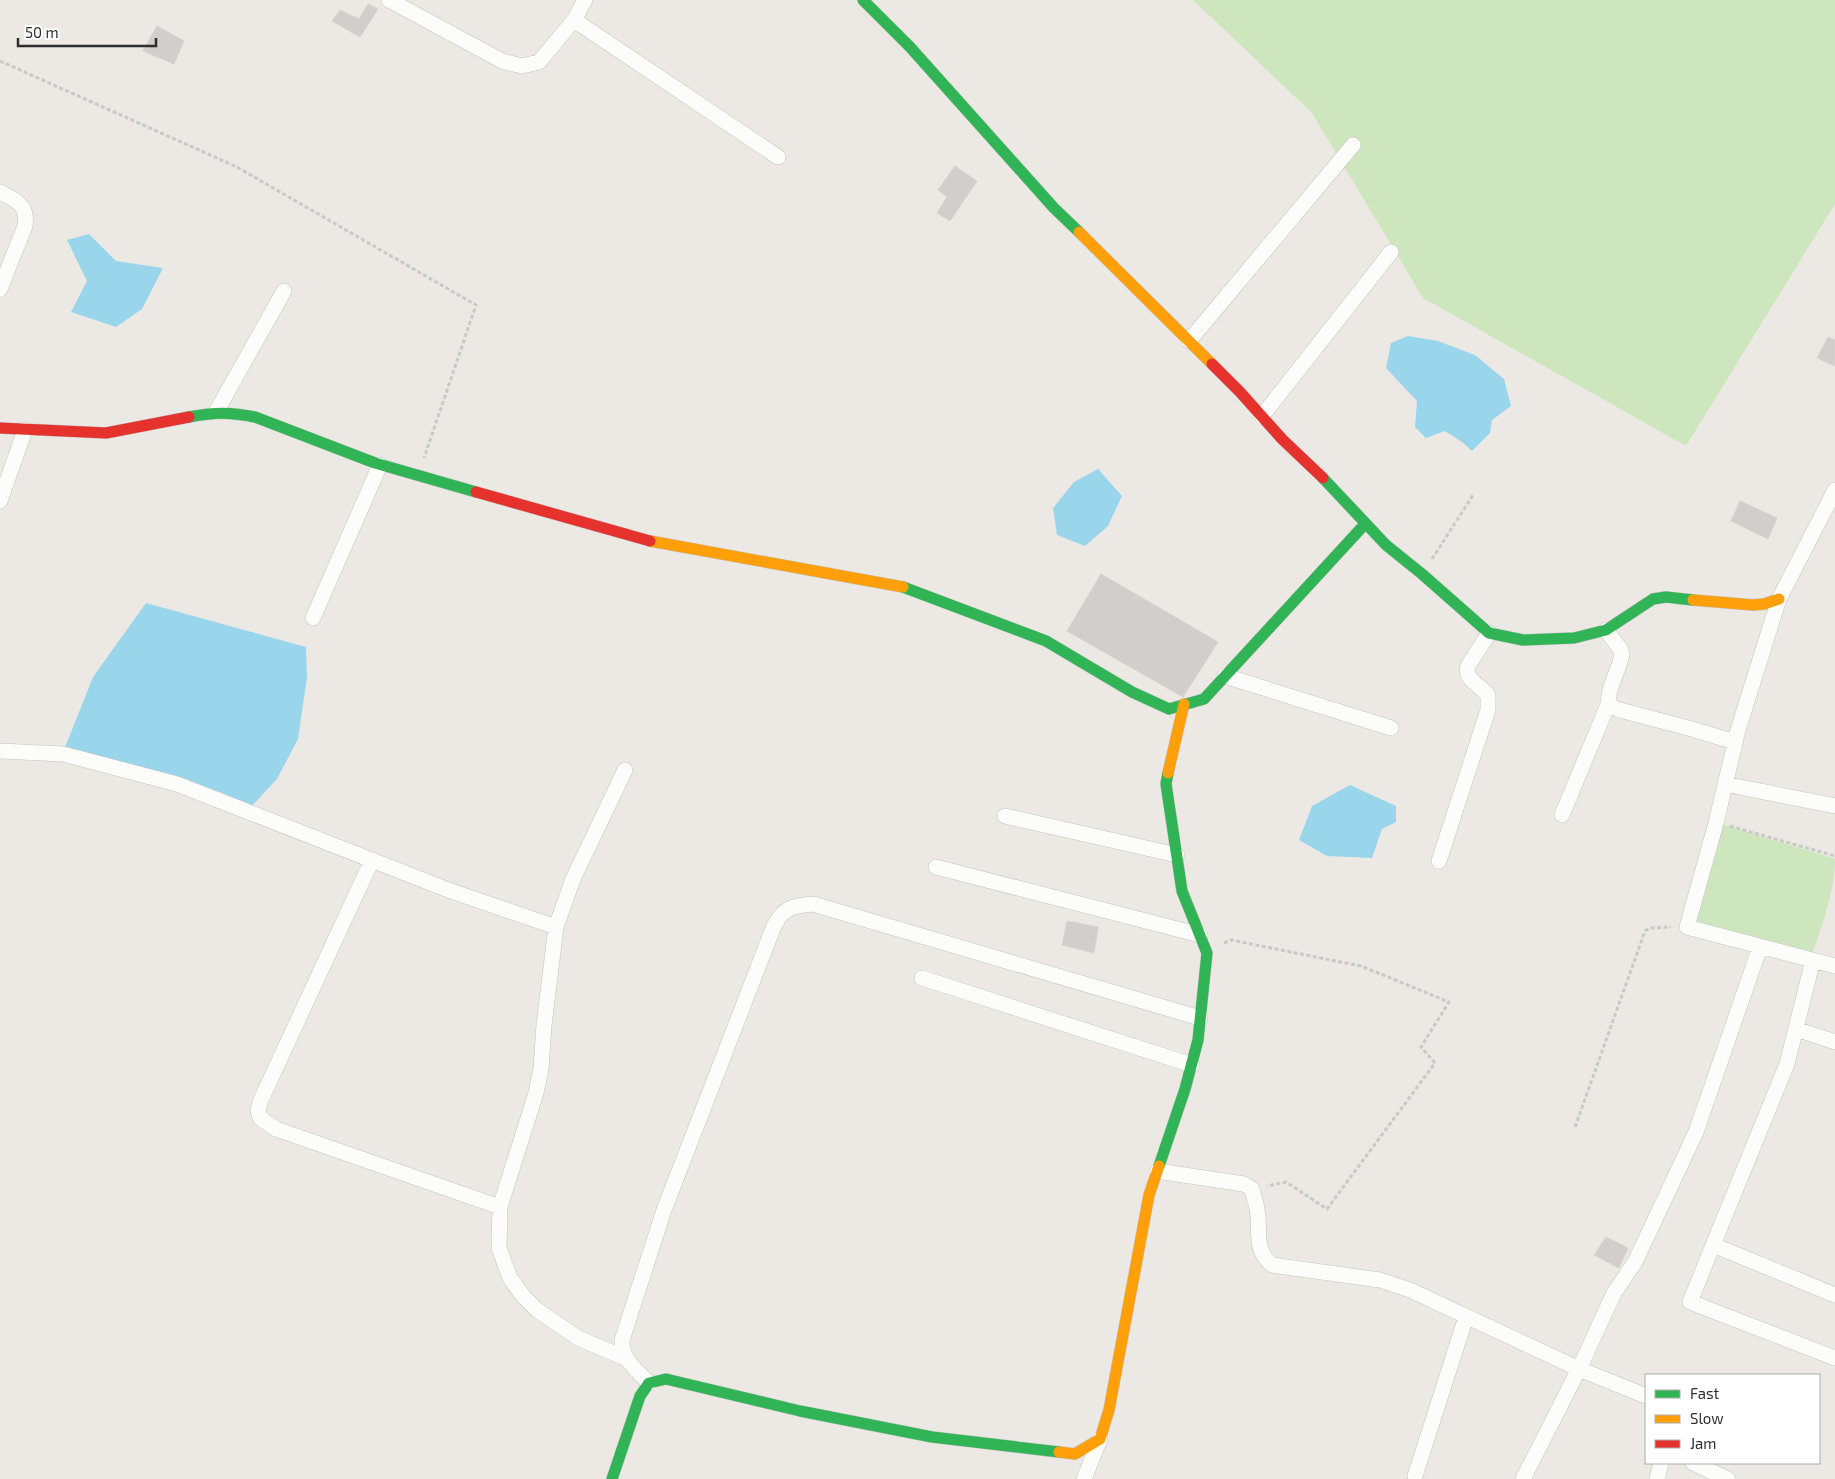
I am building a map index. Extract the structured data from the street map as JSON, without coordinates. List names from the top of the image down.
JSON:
{
  "legend": ["Fast", "Slow", "Jam"],
  "scale_bar": "50 m"
}
